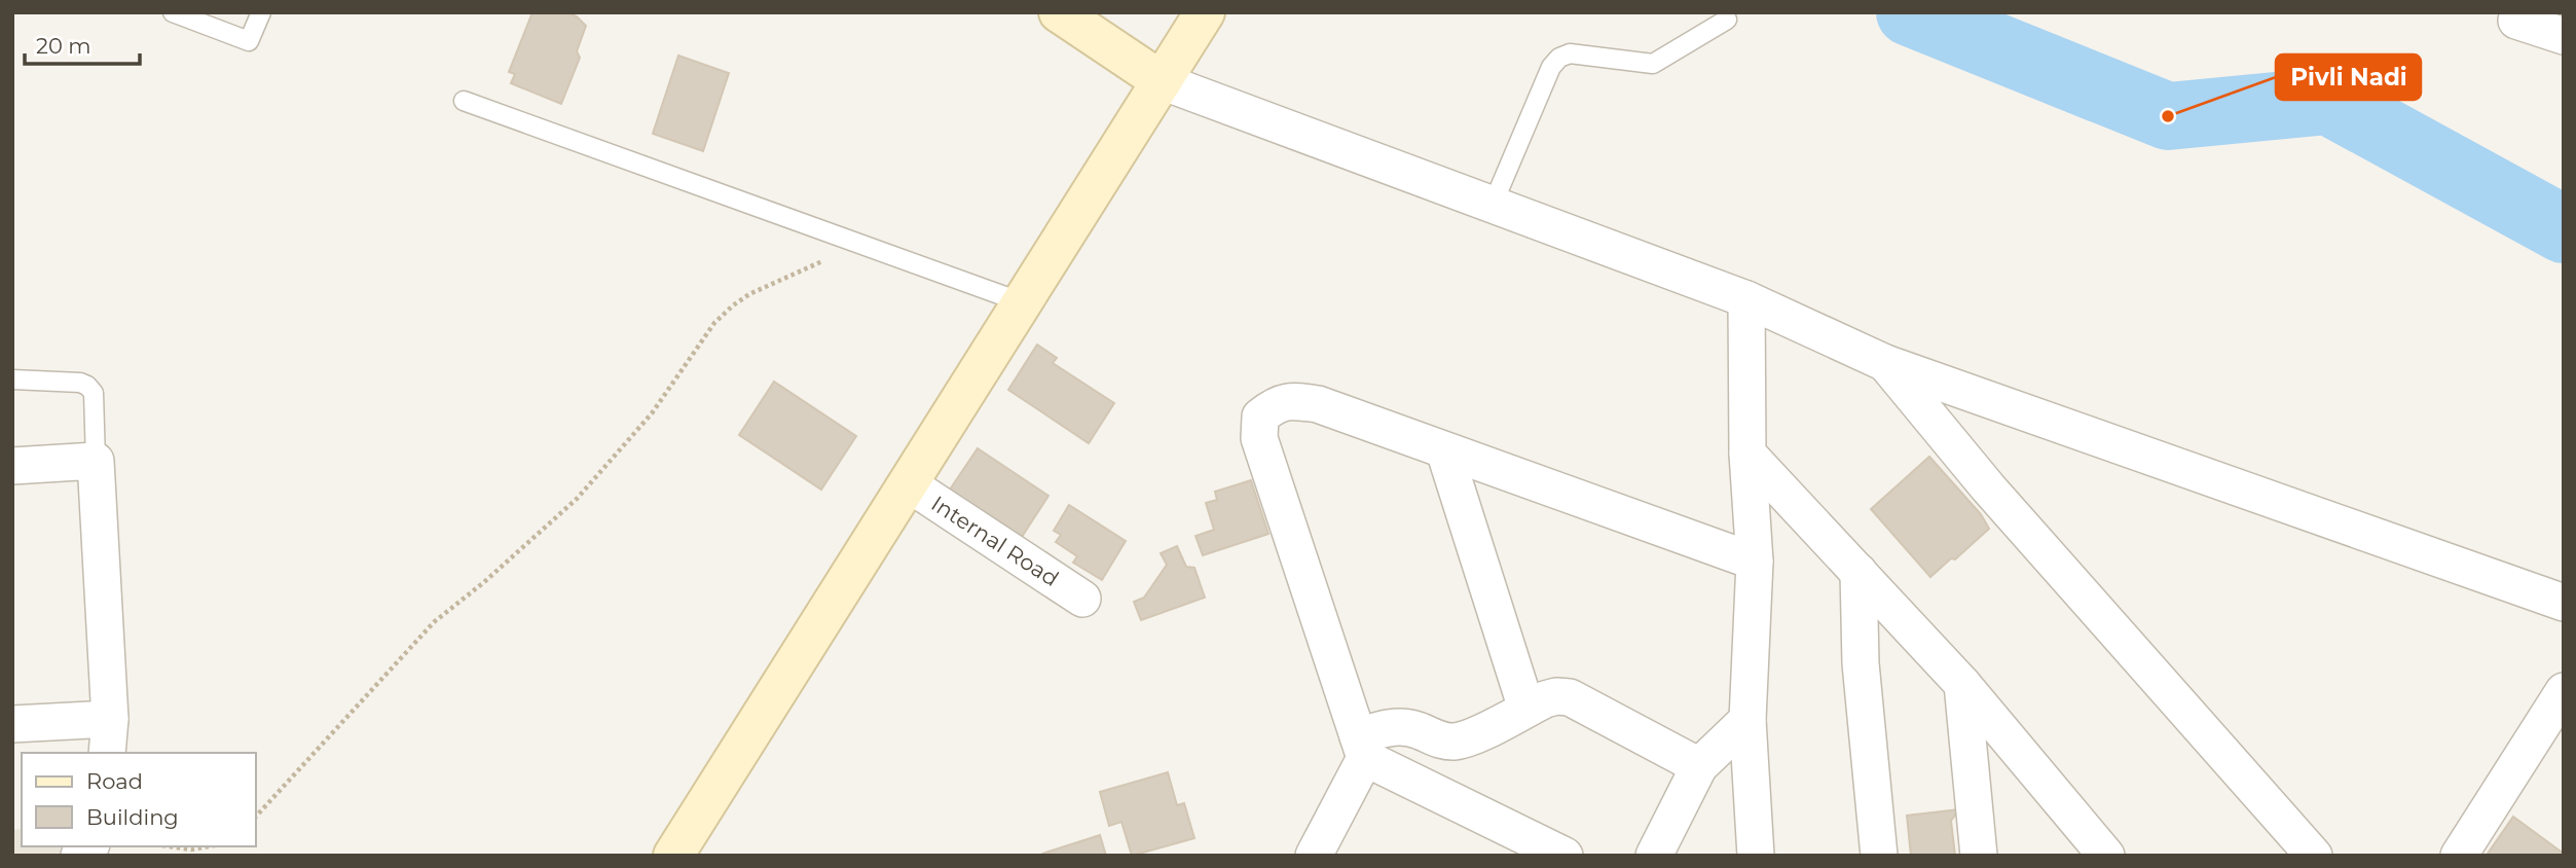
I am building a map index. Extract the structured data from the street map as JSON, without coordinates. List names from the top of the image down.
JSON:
{
  "streets": {
    "street": ["Internal Road"]
  },
  "places": ["Pivli Nadi"],
  "legend": ["Road", "Building"],
  "scale_bar": "20 m"
}
